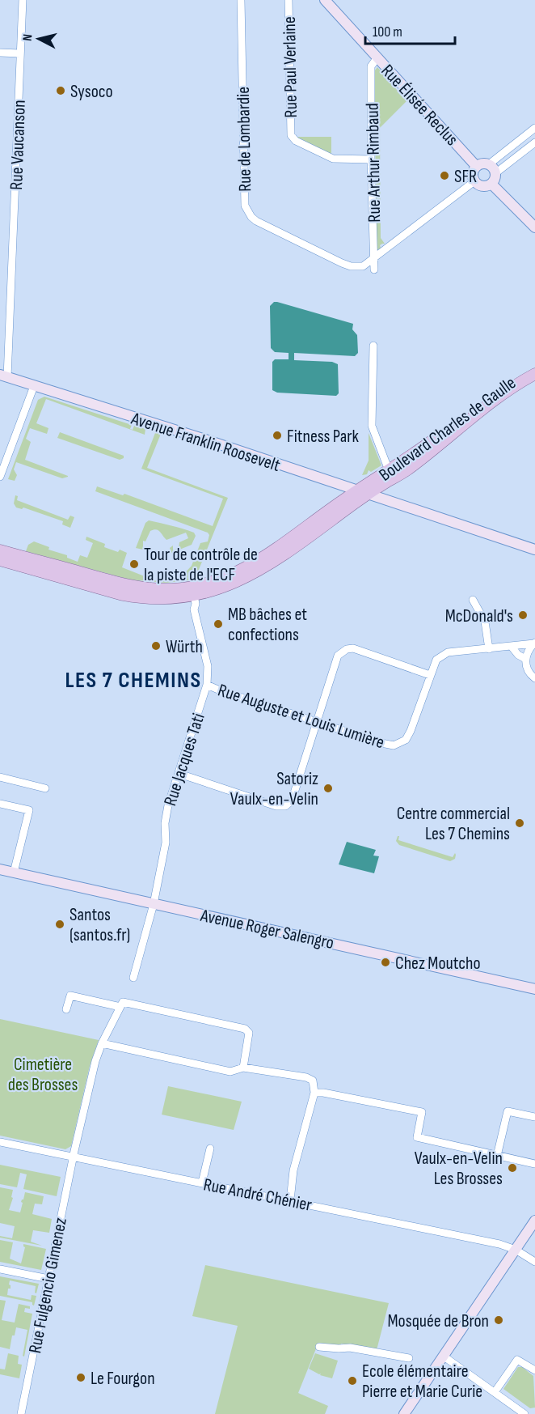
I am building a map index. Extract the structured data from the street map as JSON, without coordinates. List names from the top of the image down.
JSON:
{
  "streets": {
    "main road": ["Boulevard Charles de Gaulle"],
    "street": [
      "Rue Paul Verlaine",
      "Rue Élisée Reclus",
      "Rue de Lombardie",
      "Rue Vaucanson",
      "Rue Arthur Rimbaud",
      "Avenue Franklin Roosevelt",
      "Rue Auguste et Louis Lumière",
      "Rue Jacques Tati",
      "Avenue Roger Salengro",
      "Rue André Chénier",
      "Rue Fulgencio Gimenez"
    ]
  },
  "crossings": [
    ["Rue Paul Verlaine", "Rue Arthur Rimbaud"],
    ["Rue Élisée Reclus", "Rue de Lombardie"],
    ["Rue Élisée Reclus", "Rue Arthur Rimbaud"],
    ["Rue de Lombardie", "Rue Arthur Rimbaud"],
    ["Rue Vaucanson", "Avenue Franklin Roosevelt"],
    ["Boulevard Charles de Gaulle", "Avenue Franklin Roosevelt"],
    ["Rue Auguste et Louis Lumière", "Rue Jacques Tati"],
    ["Rue Jacques Tati", "Avenue Roger Salengro"],
    ["Rue André Chénier", "Rue Fulgencio Gimenez"]
  ],
  "districts": ["LES 7 CHEMINS"],
  "parks": ["Cimetière des Brosses"],
  "places": [
    "Sysoco",
    "SFR",
    "Fitness Park",
    "Tour de contrôle de la piste de l'ECF",
    "McDonald's",
    "MB bâches et confections",
    "Würth",
    "Satoriz Vaulx-en-Velin",
    "Centre commercial Les 7 Chemins",
    "Santos (santos.fr)",
    "Chez Moutcho",
    "Vaulx-en-Velin Les Brosses",
    "Mosquée de Bron",
    "Le Fourgon",
    "Ecole élémentaire Pierre et Marie Curie"
  ],
  "scale_bar": "100 m",
  "north": "left"
}
